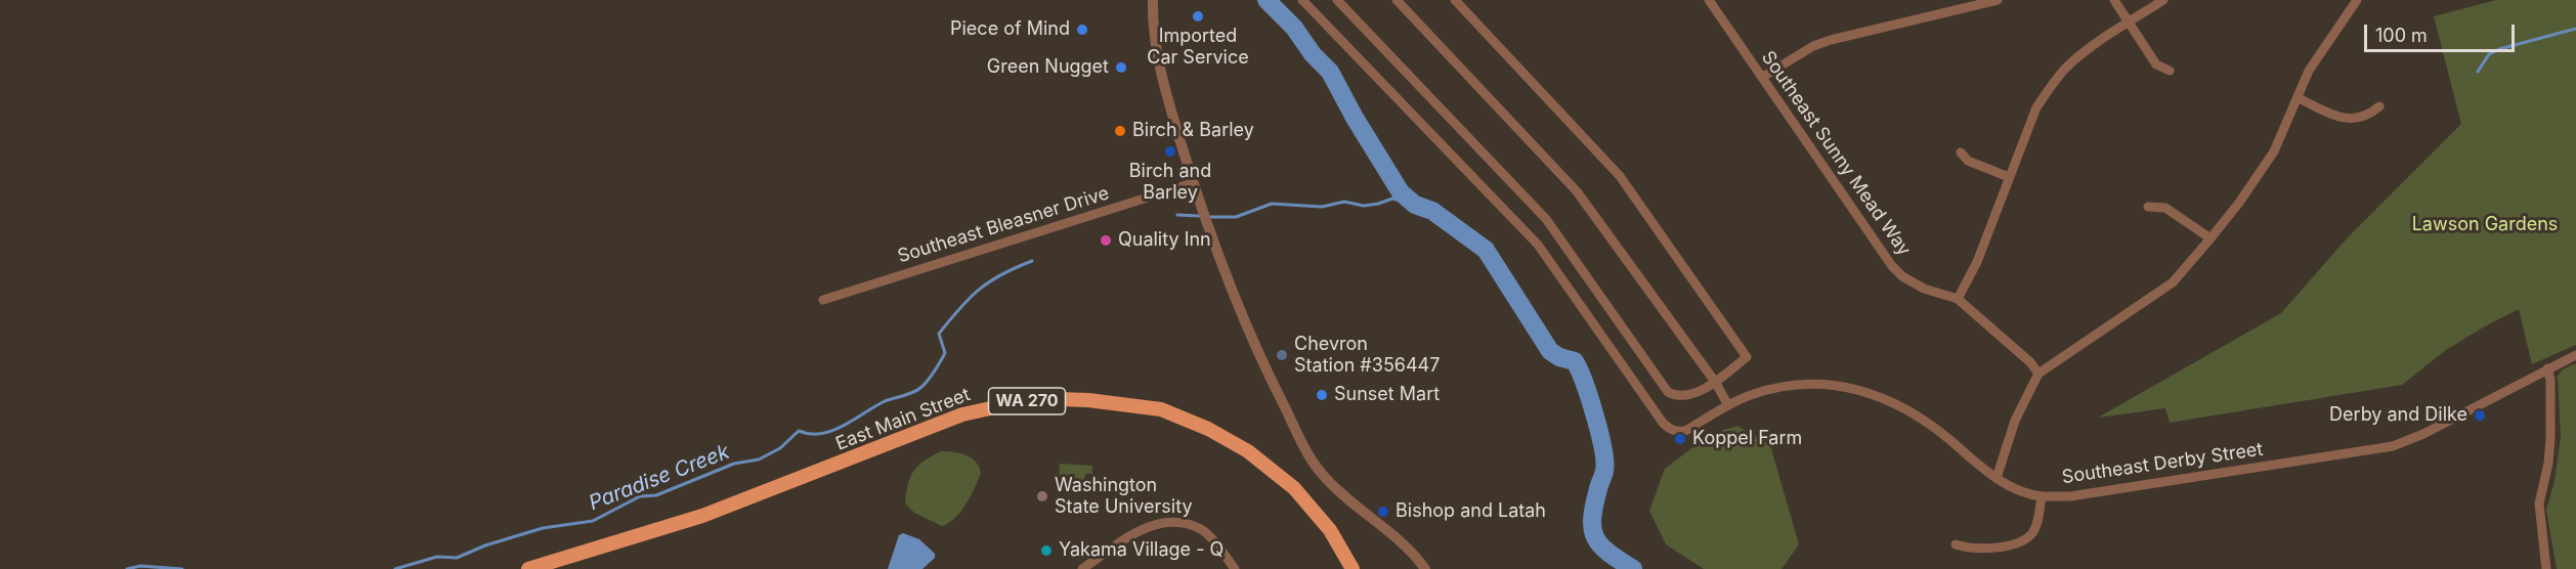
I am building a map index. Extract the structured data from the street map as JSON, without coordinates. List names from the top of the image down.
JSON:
{
  "streets": {
    "main road": ["WA 270", "East Main Street"],
    "street": ["Southeast Sunny Mead Way", "Southeast Bleasner Drive", "Southeast Derby Street"]
  },
  "water": ["Paradise Creek"],
  "parks": ["Lawson Gardens"],
  "places": [
    "Imported Car Service",
    "Piece of Mind",
    "Green Nugget",
    "Birch & Barley",
    "Birch and Barley",
    "Quality Inn",
    "Chevron Station #356447",
    "Sunset Mart",
    "Derby and Dilke",
    "Koppel Farm",
    "Washington State University",
    "Bishop and Latah",
    "Yakama Village - Q"
  ],
  "scale_bar": "100 m"
}
